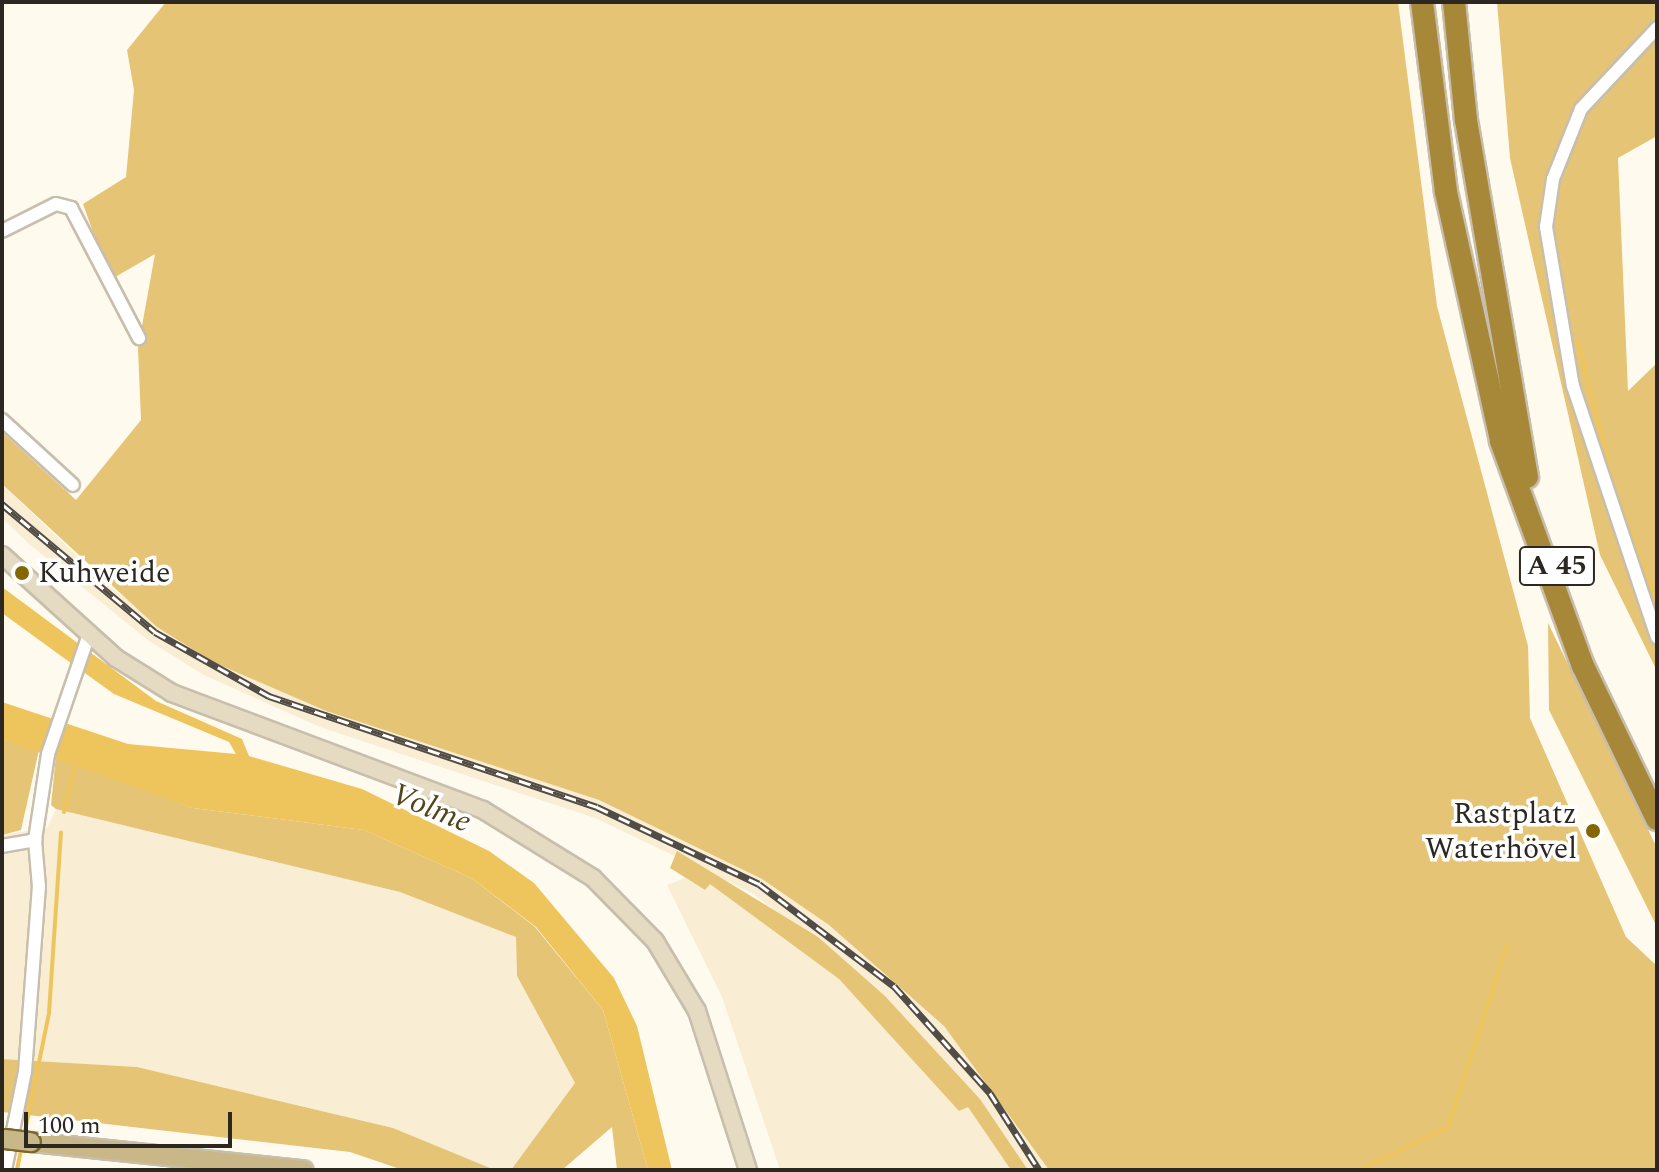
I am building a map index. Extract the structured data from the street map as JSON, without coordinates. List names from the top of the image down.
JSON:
{
  "streets": {
    "highway": ["A 45"]
  },
  "water": ["Volme"],
  "places": ["Kuhweide", "Rastplatz Waterhövel"],
  "scale_bar": "100 m"
}
